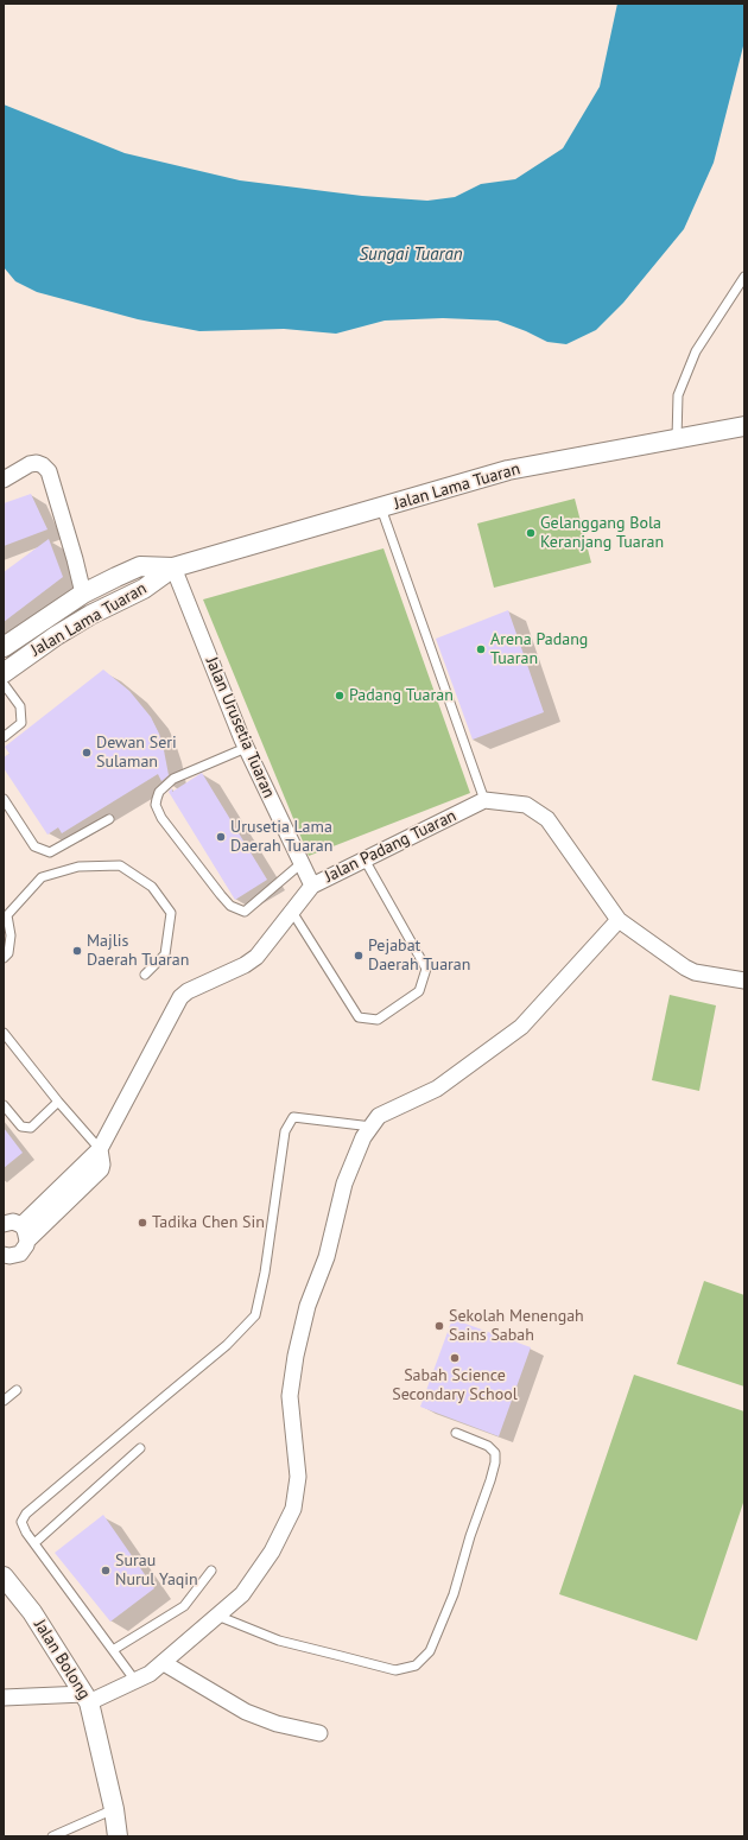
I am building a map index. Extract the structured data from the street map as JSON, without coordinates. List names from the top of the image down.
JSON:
{
  "streets": {
    "street": [
      "Jalan Lama Tuaran",
      "Jalan Urusetia Tuaran",
      "Jalan Padang Tuaran",
      "Jalan Bolong"
    ]
  },
  "crossings": [
    ["Jalan Lama Tuaran", "Jalan Urusetia Tuaran"],
    ["Jalan Urusetia Tuaran", "Jalan Padang Tuaran"]
  ],
  "water": ["Sungai Tuaran"],
  "places": [
    "Gelanggang Bola Keranjang Tuaran",
    "Arena Padang Tuaran",
    "Padang Tuaran",
    "Dewan Seri Sulaman",
    "Urusetia Lama Daerah Tuaran",
    "Majlis Daerah Tuaran",
    "Pejabat Daerah Tuaran",
    "Tadika Chen Sin",
    "Sekolah Menengah Sains Sabah",
    "Sabah Science Secondary School",
    "Surau Nurul Yaqin"
  ]
}
